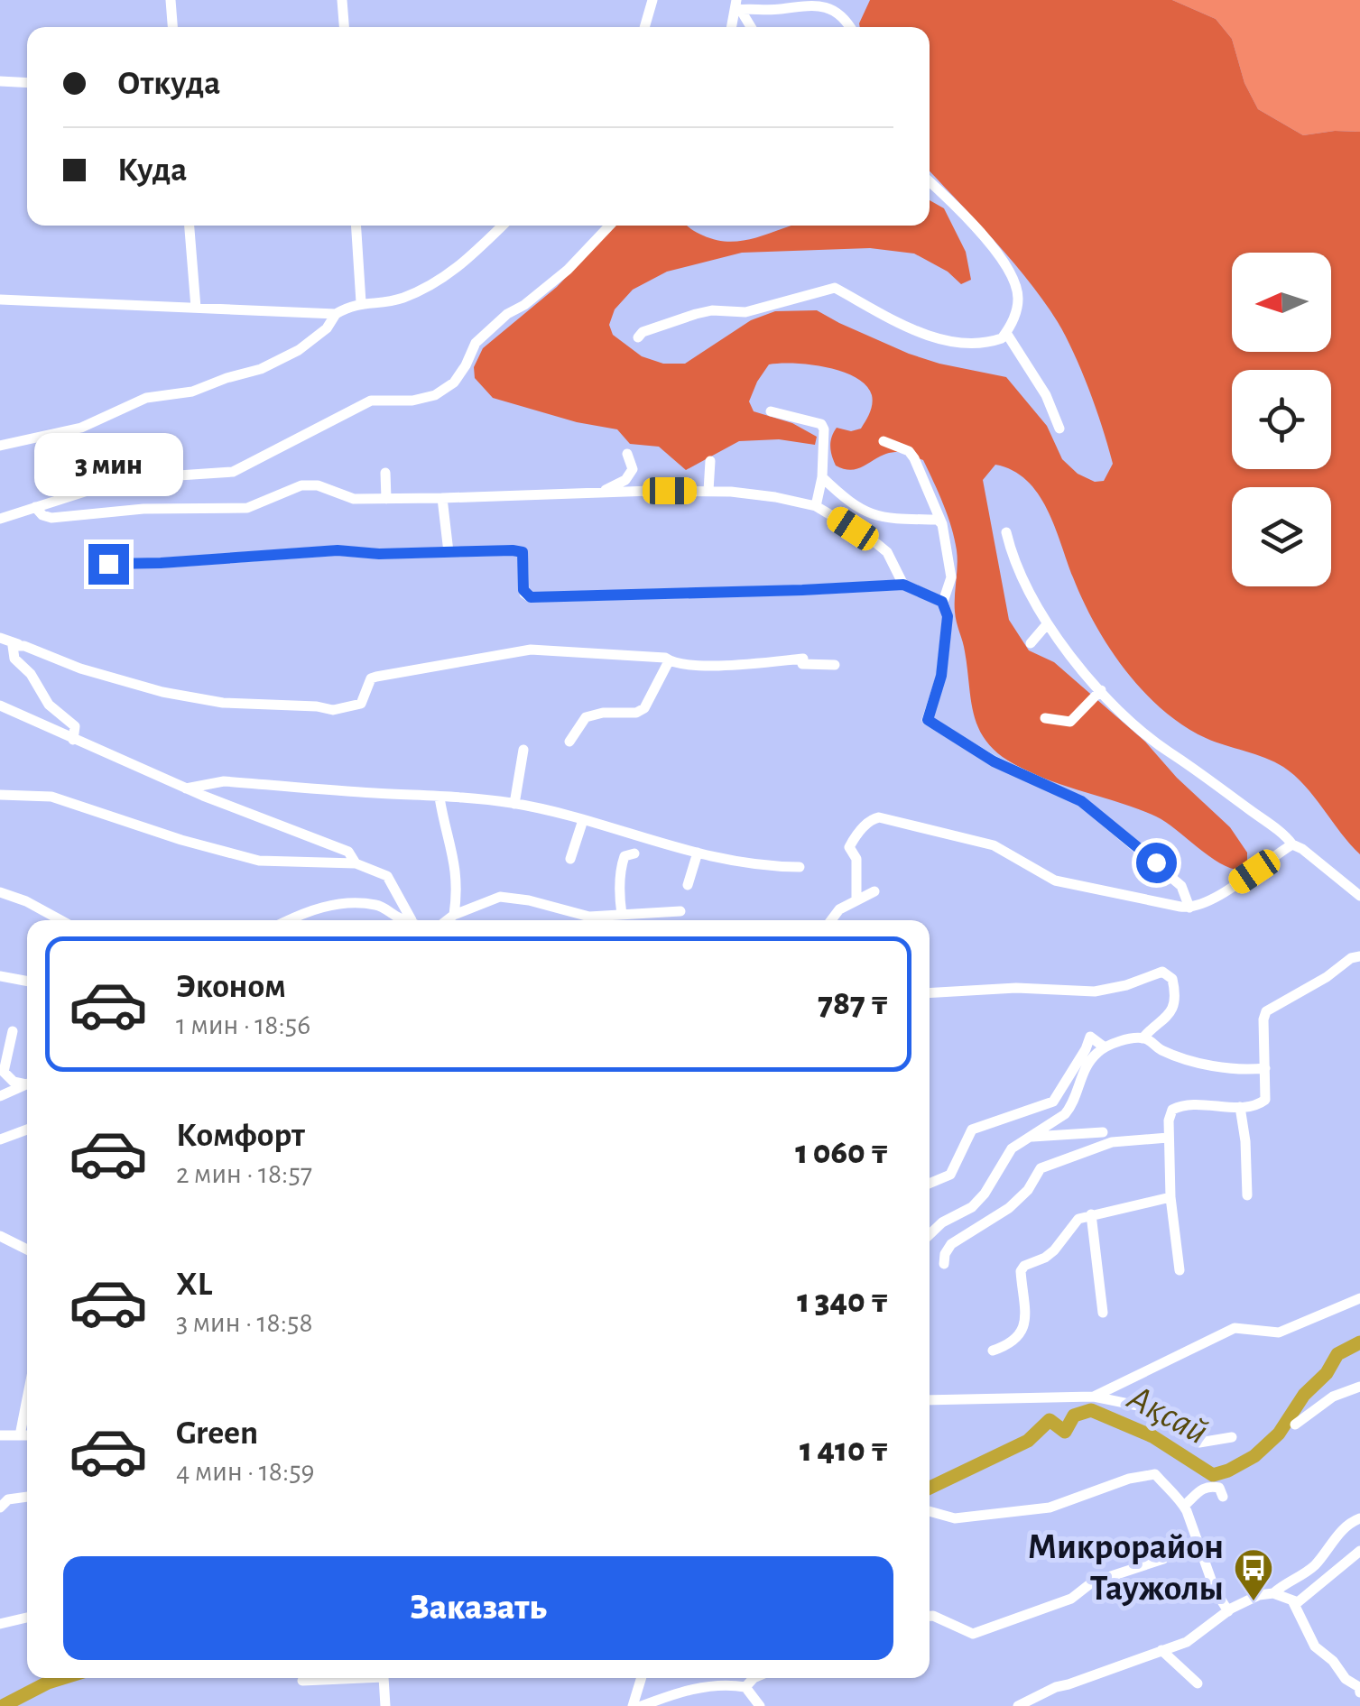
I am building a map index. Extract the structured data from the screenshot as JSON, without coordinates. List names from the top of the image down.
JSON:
{
  "water": ["Ақсай"],
  "places": {
    "bus stop": ["Микрорайон Таужолы"]
  },
  "north": "left",
  "page": {
    "banner": ["Откуда", "Куда"],
    "bubble": "3 мин",
    "list": [
      {
        "name": "Эконом",
        "note": "1 мин · 18:56",
        "value": "787 ₸"
      },
      {
        "name": "Комфорт",
        "note": "2 мин · 18:57",
        "value": "1 060 ₸"
      },
      {
        "name": "XL",
        "note": "3 мин · 18:58",
        "value": "1 340 ₸"
      },
      {
        "name": "Green",
        "note": "4 мин · 18:59",
        "value": "1 410 ₸"
      }
    ],
    "buttons": "Заказать"
  }
}
